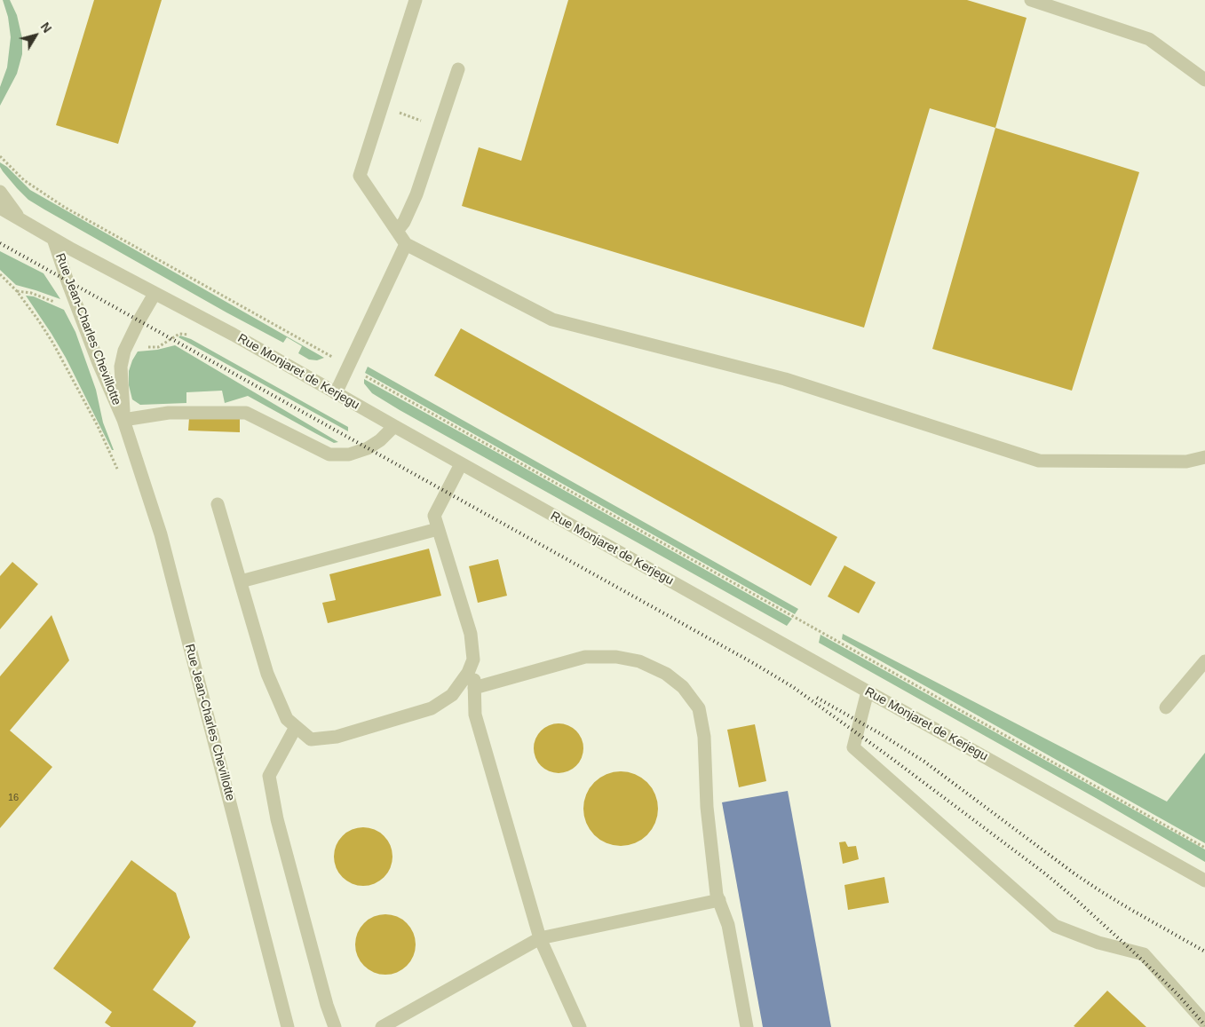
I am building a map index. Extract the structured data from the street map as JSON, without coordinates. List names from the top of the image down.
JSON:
{
  "streets": {
    "street": ["Rue Jean-Charles Chevillotte", "Rue Monjaret de Kerjegu"]
  },
  "crossings": [
    ["Rue Jean-Charles Chevillotte", "Rue Monjaret de Kerjegu"]
  ],
  "house_numbers": ["16"],
  "north": "top right"
}
